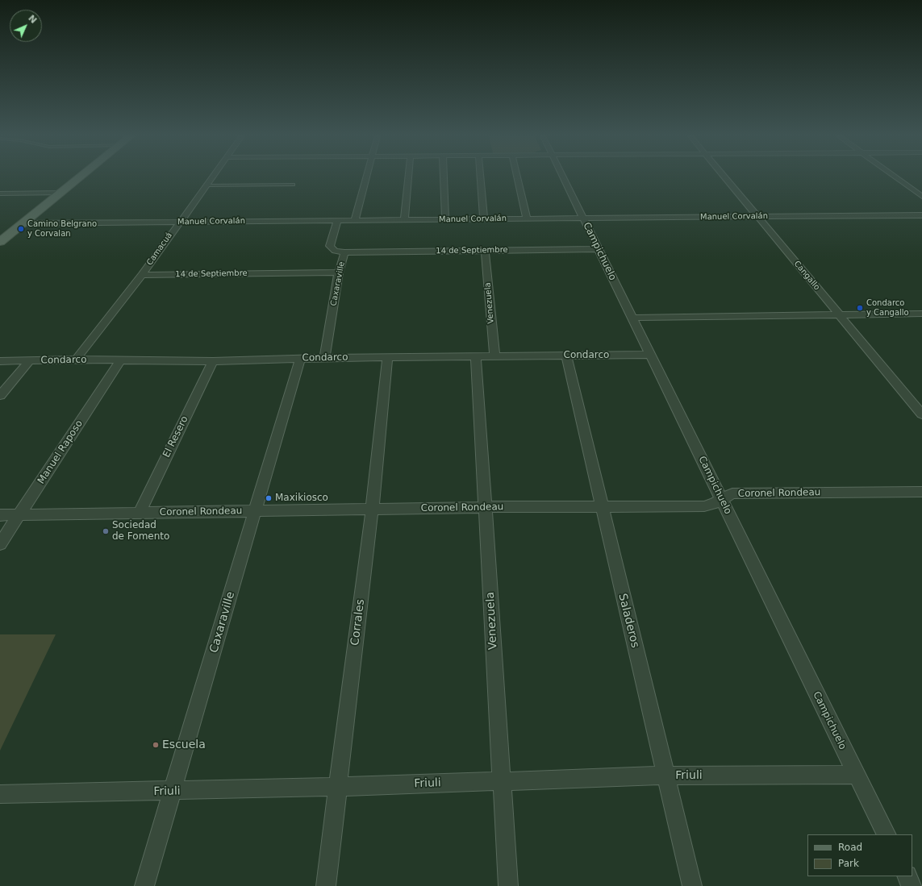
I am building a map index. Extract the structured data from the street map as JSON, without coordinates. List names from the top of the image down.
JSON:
{
  "streets": {
    "street": [
      "Manuel Corvalán",
      "Camacuá",
      "14 de Septiembre",
      "Campichuelo",
      "Cangallo",
      "Caxaraville",
      "Venezuela",
      "Condarco",
      "El Resero",
      "Manuel Raposo",
      "Coronel Rondeau",
      "Saladeros",
      "Corrales",
      "Friuli"
    ]
  },
  "crossings": [
    ["Manuel Corvalán", "Camacuá"],
    ["Manuel Corvalán", "Campichuelo"],
    ["Manuel Corvalán", "Cangallo"],
    ["Manuel Corvalán", "Caxaraville"],
    ["Camacuá", "14 de Septiembre"],
    ["Camacuá", "Condarco"],
    ["14 de Septiembre", "Campichuelo"],
    ["14 de Septiembre", "Caxaraville"],
    ["14 de Septiembre", "Venezuela"],
    ["Campichuelo", "Condarco"],
    ["Campichuelo", "Coronel Rondeau"],
    ["Campichuelo", "Friuli"],
    ["Caxaraville", "Condarco"],
    ["Caxaraville", "Coronel Rondeau"],
    ["Caxaraville", "Friuli"],
    ["Venezuela", "Condarco"],
    ["Venezuela", "Coronel Rondeau"],
    ["Venezuela", "Friuli"],
    ["Condarco", "El Resero"],
    ["Condarco", "Manuel Raposo"],
    ["Condarco", "Saladeros"],
    ["Condarco", "Corrales"],
    ["El Resero", "Coronel Rondeau"],
    ["Manuel Raposo", "Coronel Rondeau"],
    ["Coronel Rondeau", "Saladeros"],
    ["Coronel Rondeau", "Corrales"],
    ["Saladeros", "Friuli"],
    ["Corrales", "Friuli"]
  ],
  "places": [
    "Camino Belgrano y Corvalan",
    "Condarco y Cangallo",
    "Maxikiosco",
    "Sociedad de Fomento",
    "Escuela"
  ],
  "legend": ["Road", "Park"],
  "north": "top right"
}
